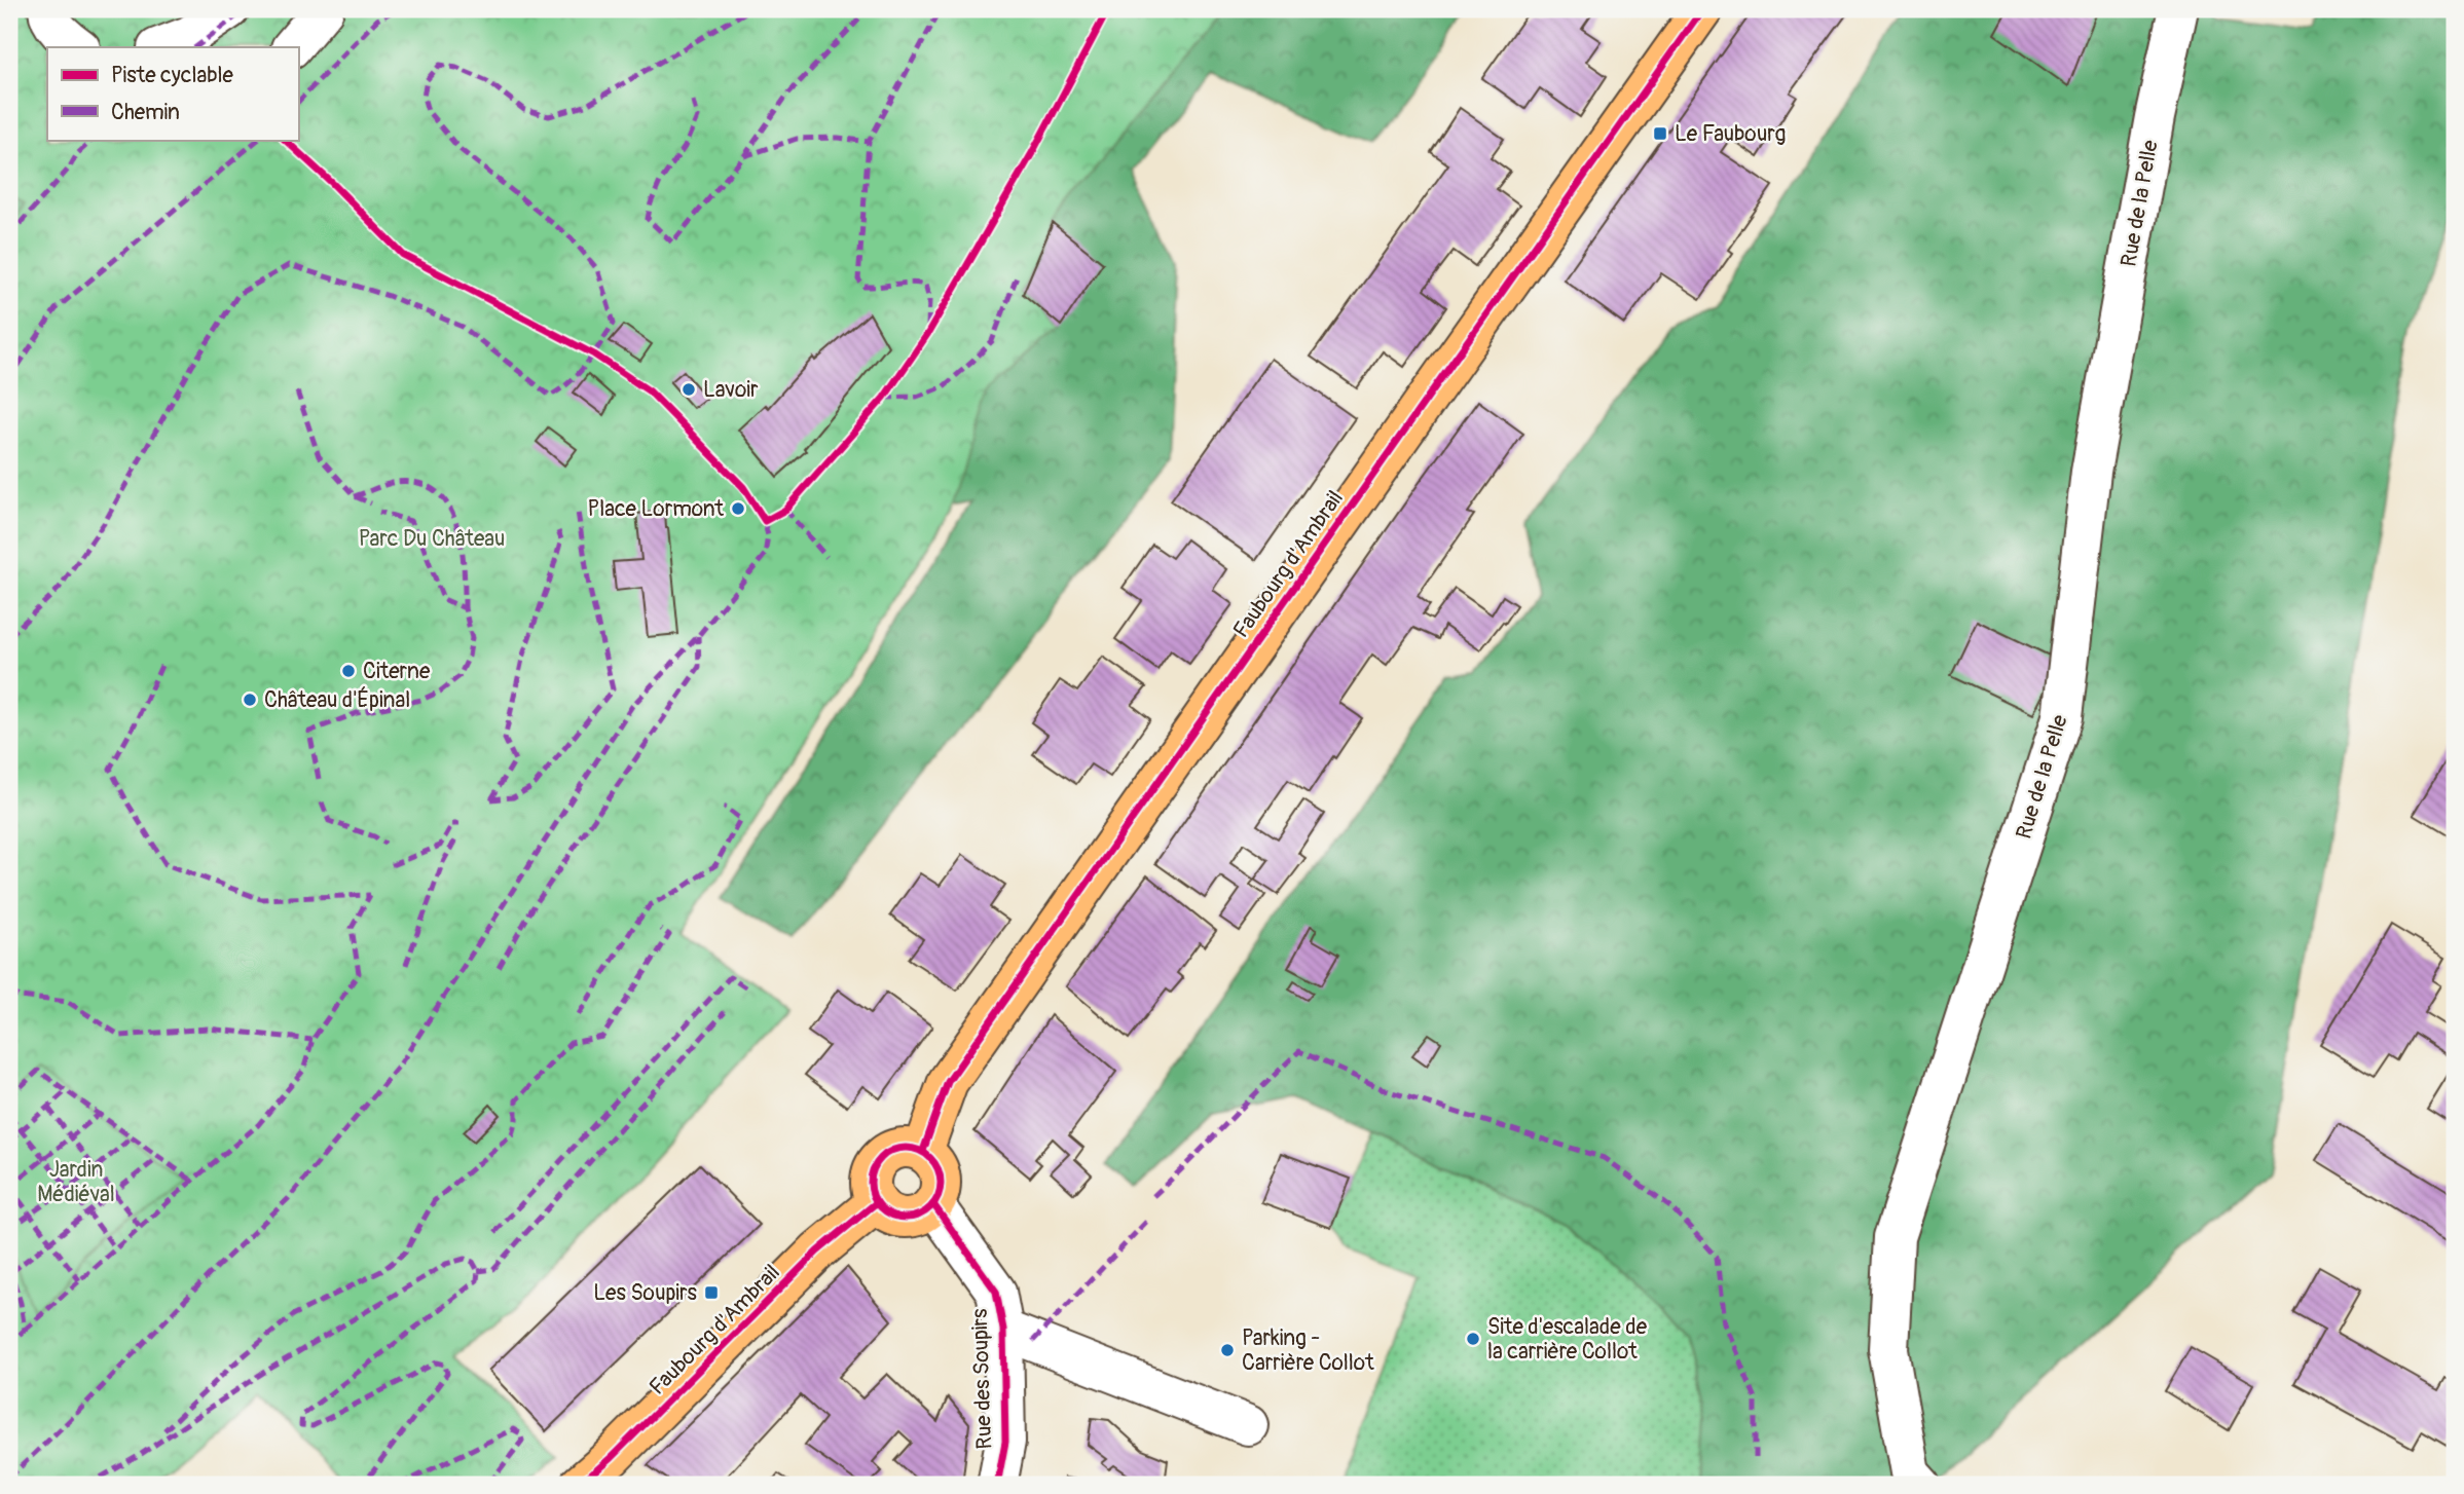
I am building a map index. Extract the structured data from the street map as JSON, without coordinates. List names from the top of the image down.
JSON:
{
  "streets": {
    "main road": ["Faubourg d'Ambrail"],
    "street": ["Rue de la Pelle", "Rue des Soupirs"]
  },
  "crossings": [
    ["Faubourg d'Ambrail", "Rue des Soupirs"]
  ],
  "parks": ["Parc Du Château", "Jardin Médiéval"],
  "places": {
    "transit": ["Le Faubourg", "Les Soupirs"],
    "other": [
      "Lavoir",
      "Place Lormont",
      "Citerne",
      "Château d'Épinal",
      "Site d'escalade de la carrière Collot",
      "Parking - Carrière Collot"
    ]
  },
  "legend": ["Piste cyclable", "Chemin"]
}
